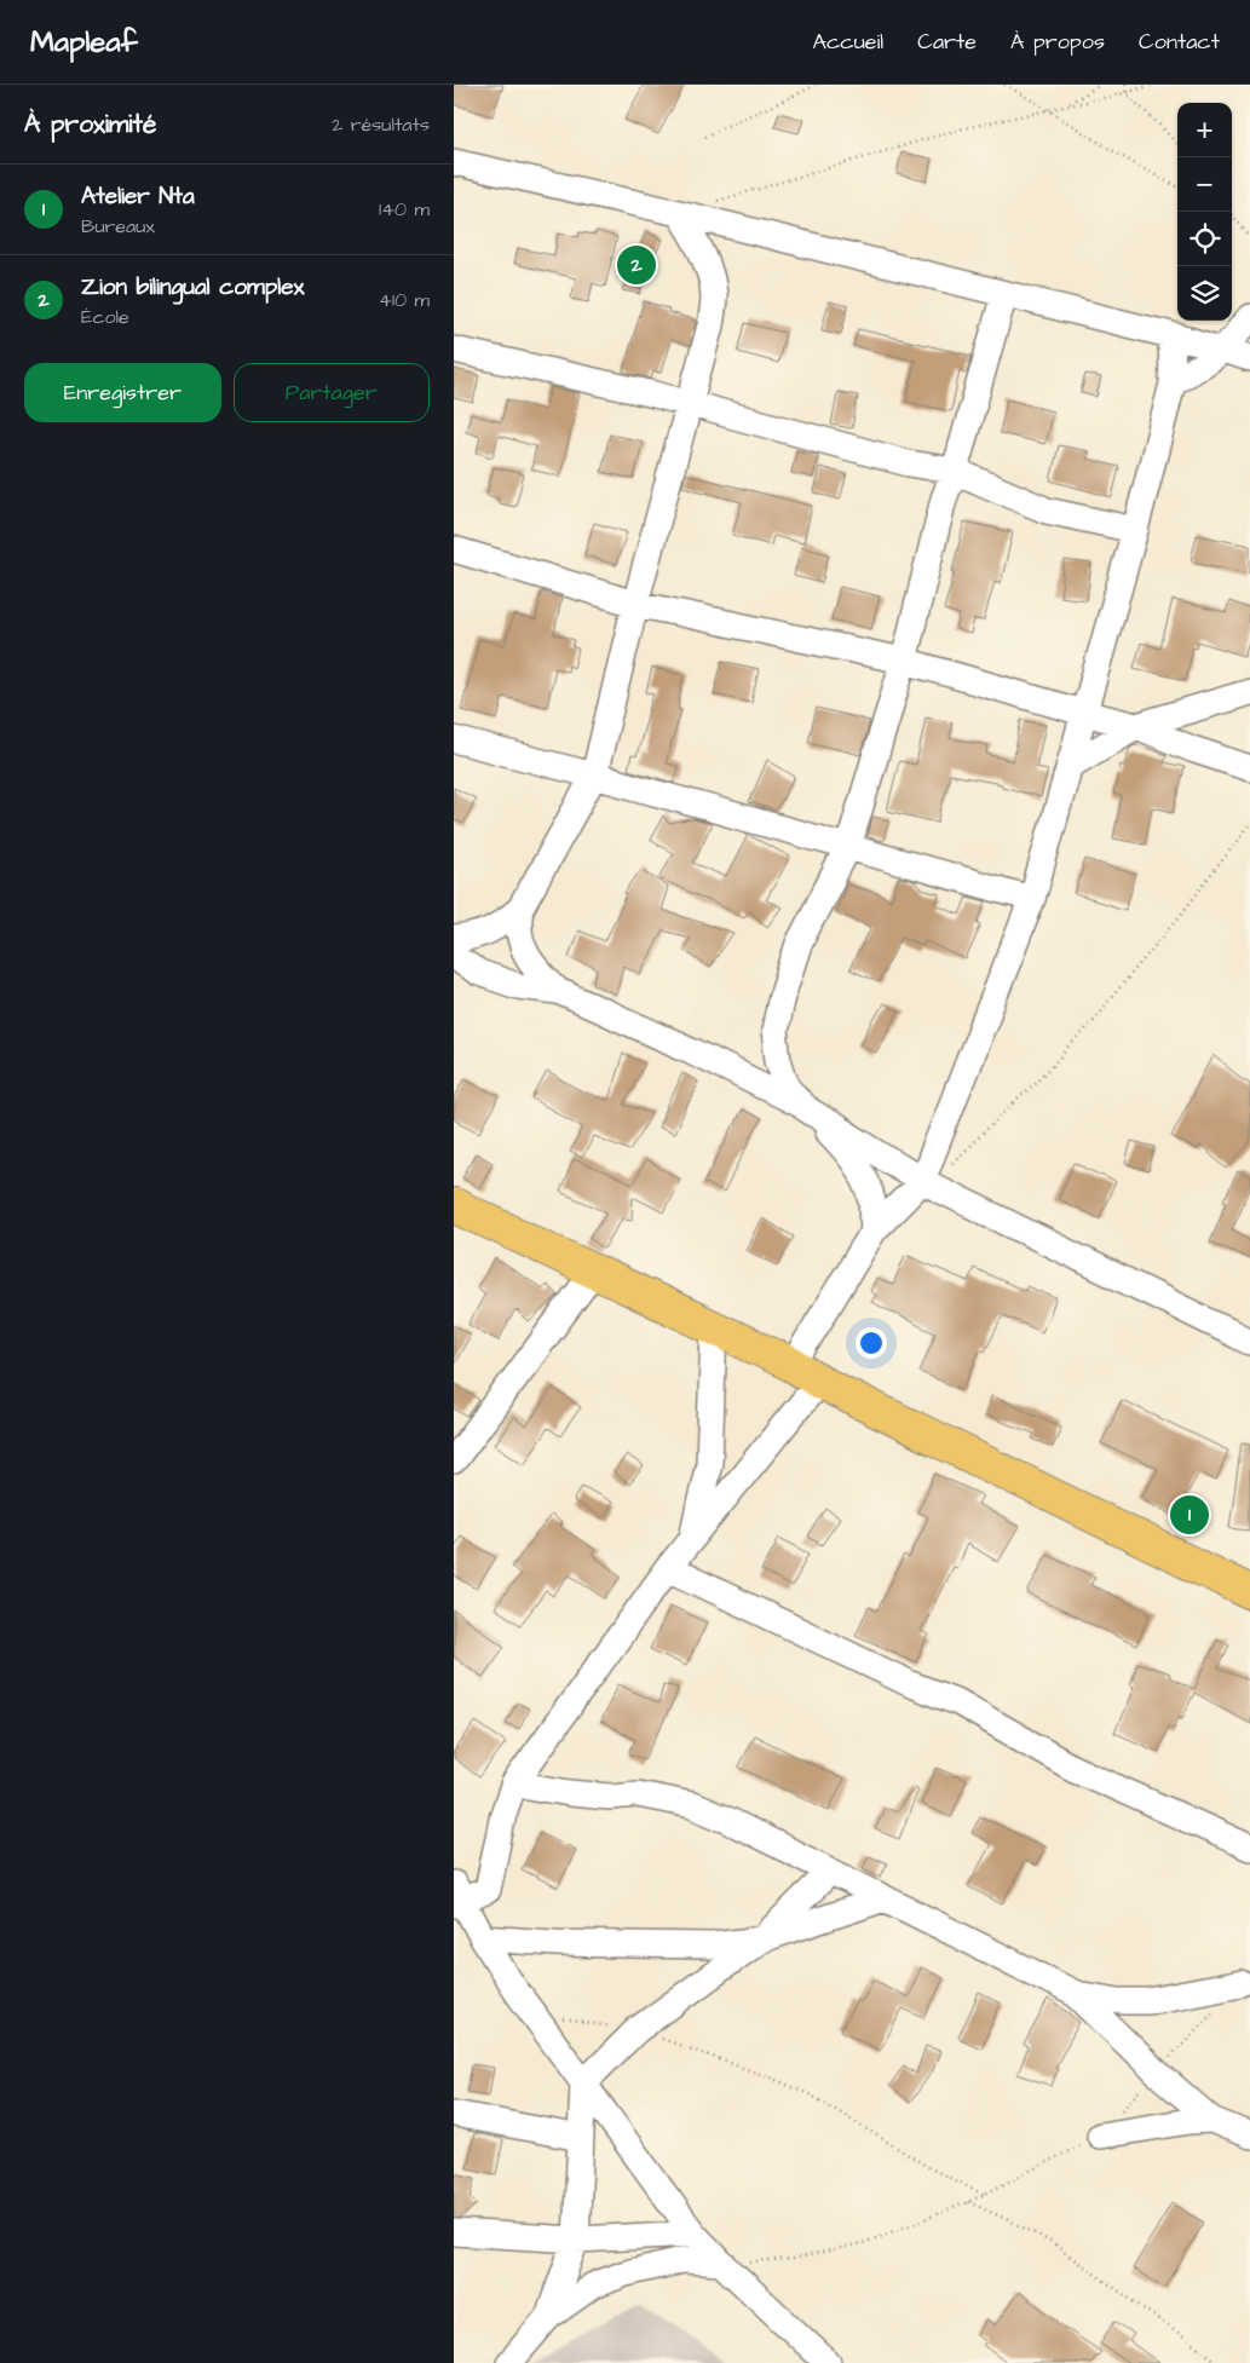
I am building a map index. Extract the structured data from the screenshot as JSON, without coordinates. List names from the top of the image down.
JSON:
{
  "page": {
    "header": "Mapleaf",
    "nav": [
      "Accueil",
      "Carte",
      "À propos",
      "Contact"
    ],
    "heading": ["À proximité", "2 résultats"],
    "map_buttons": ["+", "−"],
    "list": [
      {
        "mark": "1",
        "name": "Atelier Nta",
        "note": "Bureaux",
        "value": "140 m"
      },
      {
        "mark": "2",
        "name": "Zion bilingual complex",
        "note": "École",
        "value": "410 m"
      }
    ],
    "pins": ["2", "1"],
    "buttons": ["Enregistrer", "Partager"]
  }
}
